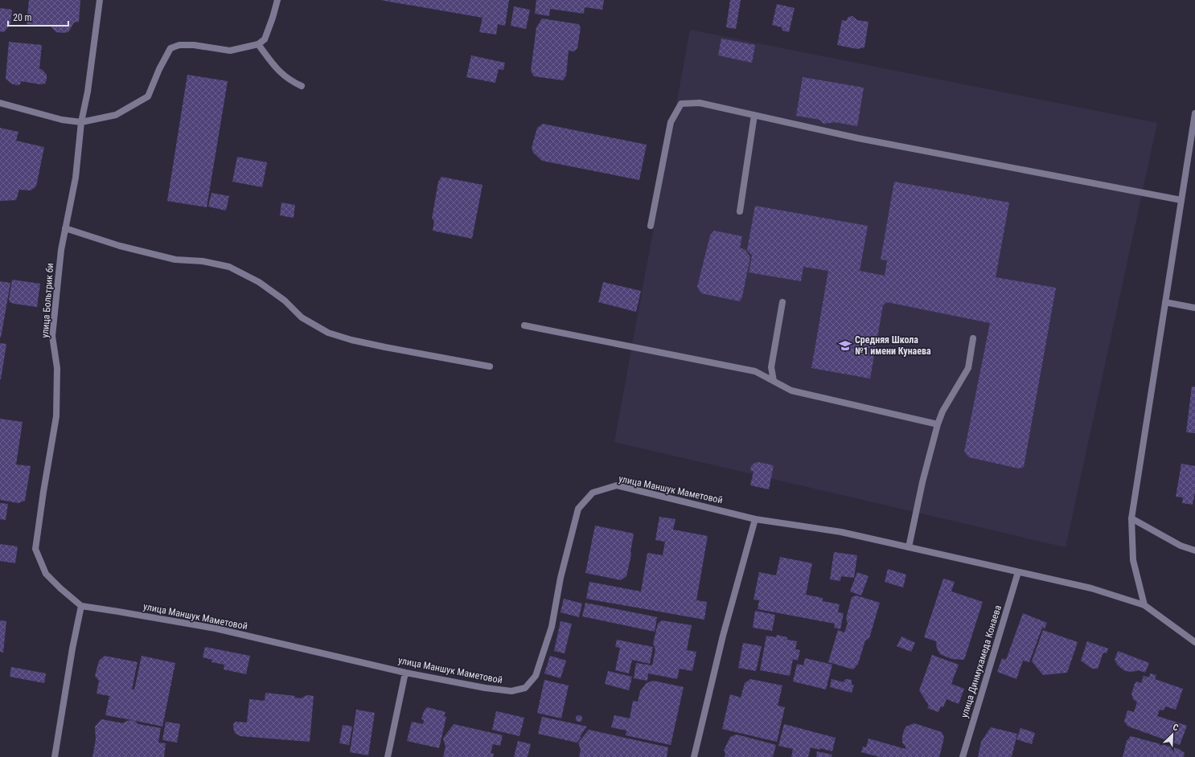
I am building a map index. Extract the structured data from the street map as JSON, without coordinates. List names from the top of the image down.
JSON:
{
  "streets": {
    "street": ["улица Больтрик би", "улица Маншук Маметовой", "улица Динмухамеда Конаева"]
  },
  "crossings": [
    ["улица Больтрик би", "улица Маншук Маметовой"],
    ["улица Маншук Маметовой", "улица Динмухамеда Конаева"]
  ],
  "places": {
    "school or university": ["Средняя Школа №1 имени Кунаева"]
  },
  "scale_bar": "20 m",
  "north": "top right"
}
